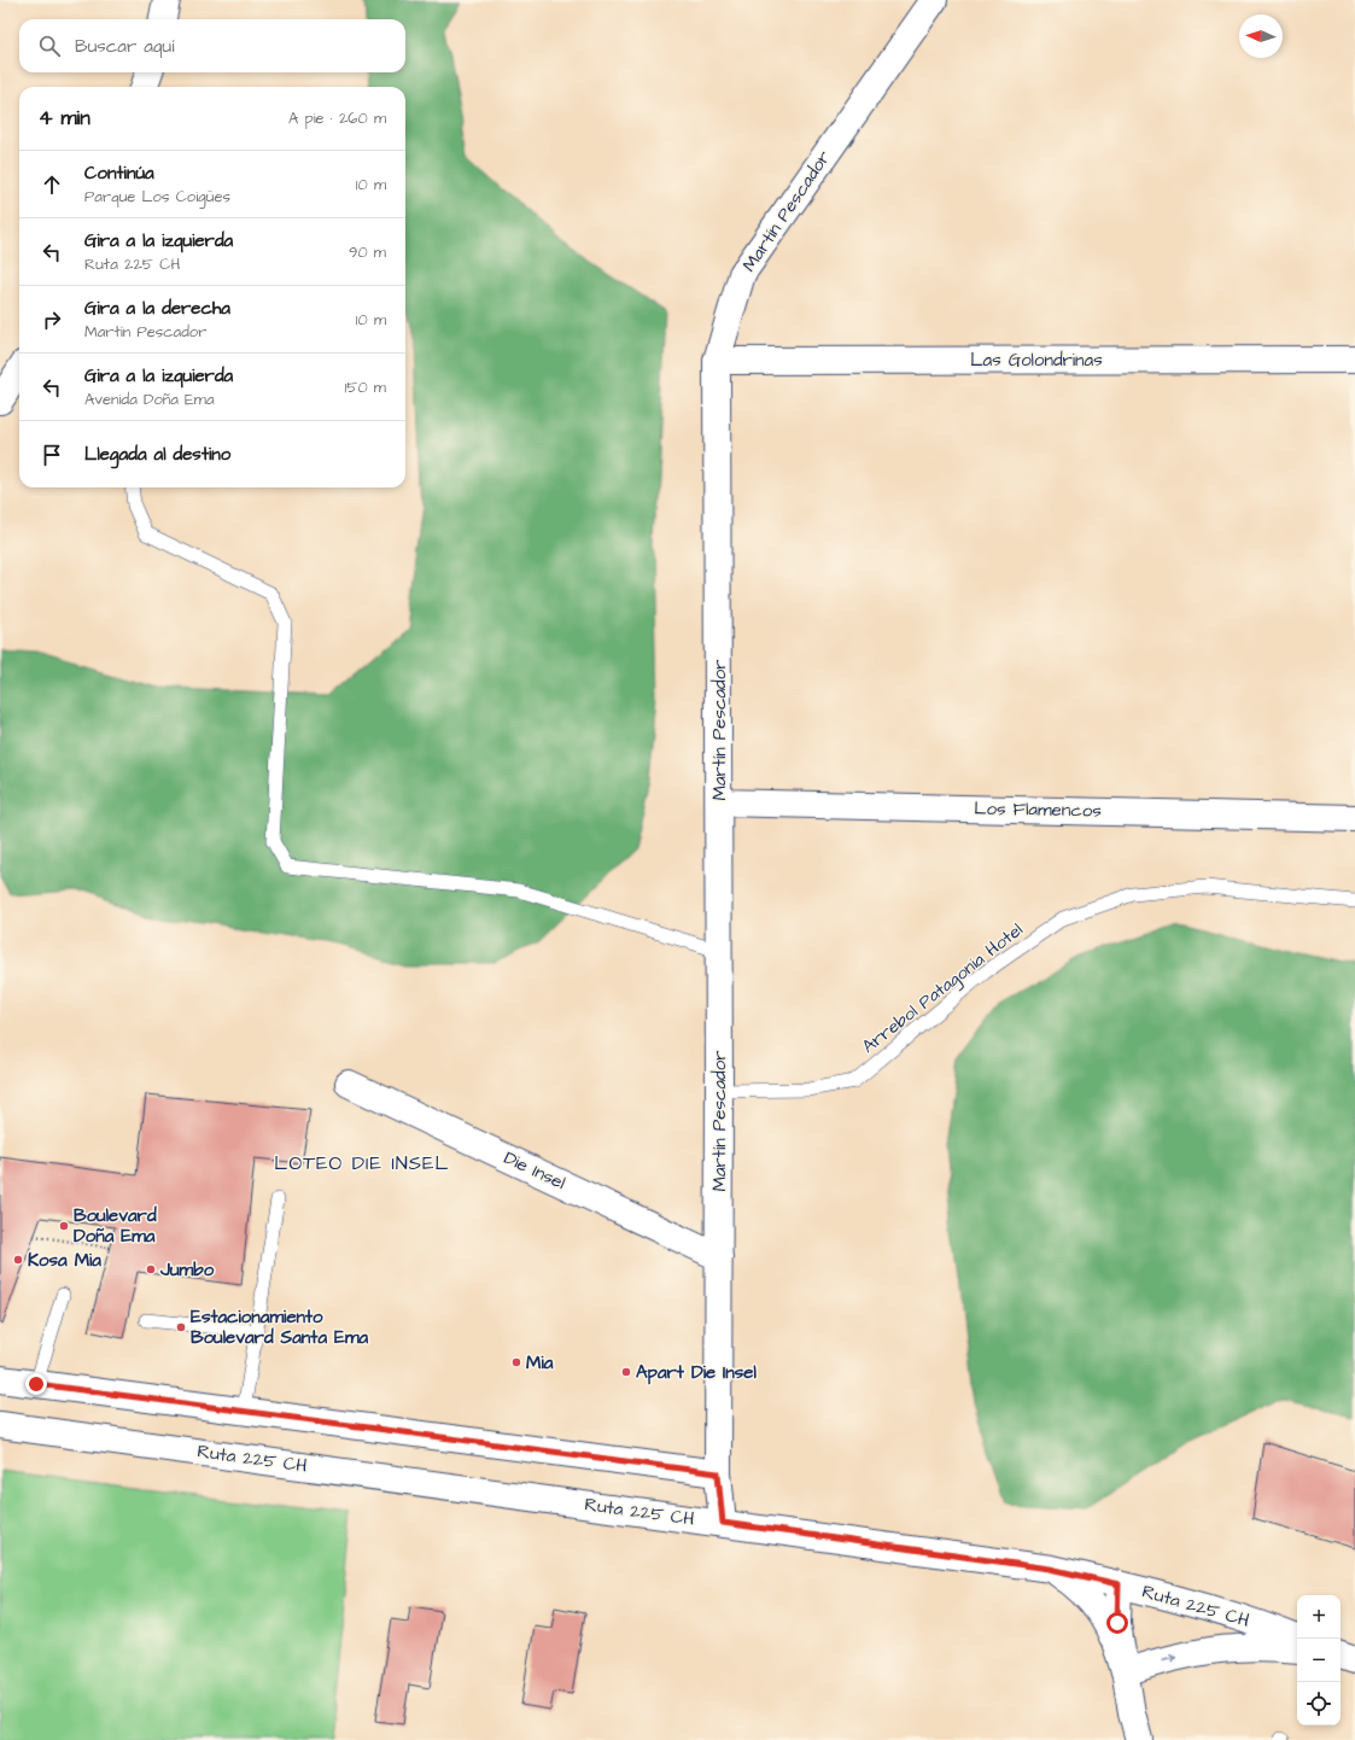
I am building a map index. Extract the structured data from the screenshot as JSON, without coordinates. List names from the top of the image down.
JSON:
{
  "streets": {
    "street": [
      "Martín Pescador",
      "Las Golondrinas",
      "Los Flamencos",
      "Die Insel",
      "Ruta 225 CH"
    ],
    "lane": ["Arrebol Patagonia Hotel"]
  },
  "crossings": [
    ["Martín Pescador", "Las Golondrinas"],
    ["Martín Pescador", "Los Flamencos"],
    ["Martín Pescador", "Arrebol Patagonia Hotel"],
    ["Martín Pescador", "Die Insel"],
    ["Martín Pescador", "Ruta 225 CH"]
  ],
  "districts": ["LOTEO DIE INSEL"],
  "places": [
    "Boulevard Doña Ema",
    "Kosa Mia",
    "Jumbo",
    "Estacionamiento Boulevard Santa Ema",
    "Mia",
    "Apart Die Insel"
  ],
  "north": "left",
  "page": {
    "search": "Buscar aquí",
    "heading": ["4 min", "A pie · 260 m"],
    "list": [
      ["Continúa", "Parque Los Coigües", "10 m"],
      ["Gira a la izquierda", "Ruta 225 CH", "90 m"],
      ["Gira a la derecha", "Martín Pescador", "10 m"],
      ["Gira a la izquierda", "Avenida Doña Ema", "150 m"],
      "Llegada al destino"
    ],
    "map_buttons": ["+", "−"]
  }
}
